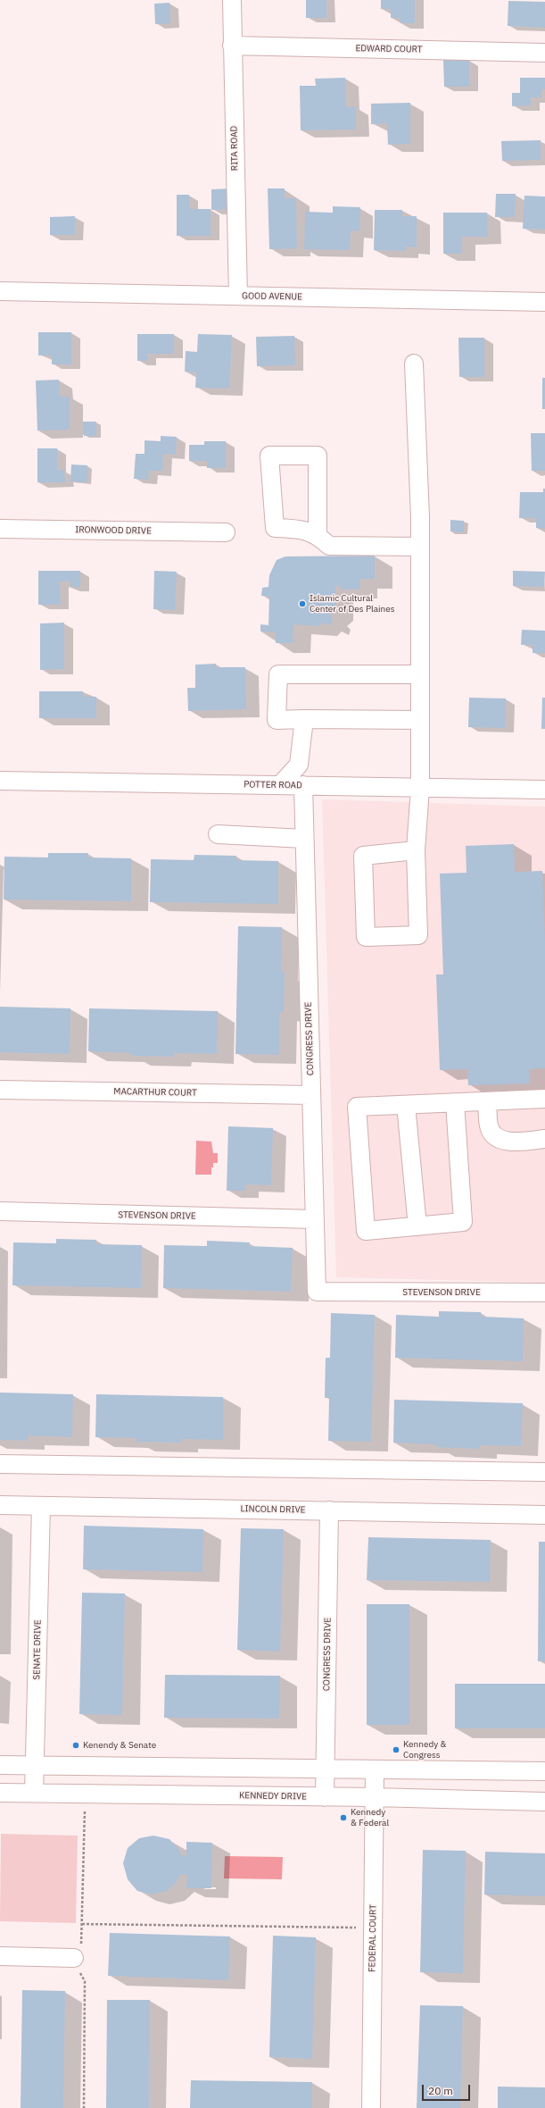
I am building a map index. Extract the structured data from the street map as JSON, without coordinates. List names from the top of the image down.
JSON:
{
  "streets": {
    "street": [
      "EDWARD COURT",
      "RITA ROAD",
      "GOOD AVENUE",
      "IRONWOOD DRIVE",
      "POTTER ROAD",
      "CONGRESS DRIVE",
      "MACARTHUR COURT",
      "STEVENSON DRIVE",
      "LINCOLN DRIVE",
      "SENATE DRIVE",
      "KENNEDY DRIVE",
      "FEDERAL COURT"
    ]
  },
  "crossings": [
    ["EDWARD COURT", "RITA ROAD"],
    ["RITA ROAD", "GOOD AVENUE"],
    ["POTTER ROAD", "CONGRESS DRIVE"],
    ["CONGRESS DRIVE", "MACARTHUR COURT"],
    ["CONGRESS DRIVE", "STEVENSON DRIVE"],
    ["CONGRESS DRIVE", "LINCOLN DRIVE"],
    ["CONGRESS DRIVE", "KENNEDY DRIVE"],
    ["LINCOLN DRIVE", "SENATE DRIVE"],
    ["SENATE DRIVE", "KENNEDY DRIVE"],
    ["KENNEDY DRIVE", "FEDERAL COURT"]
  ],
  "places": [
    "Islamic Cultural Center of Des Plaines",
    "Kenendy & Senate",
    "Kennedy & Congress",
    "Kennedy & Federal"
  ],
  "scale_bar": "20 m"
}
